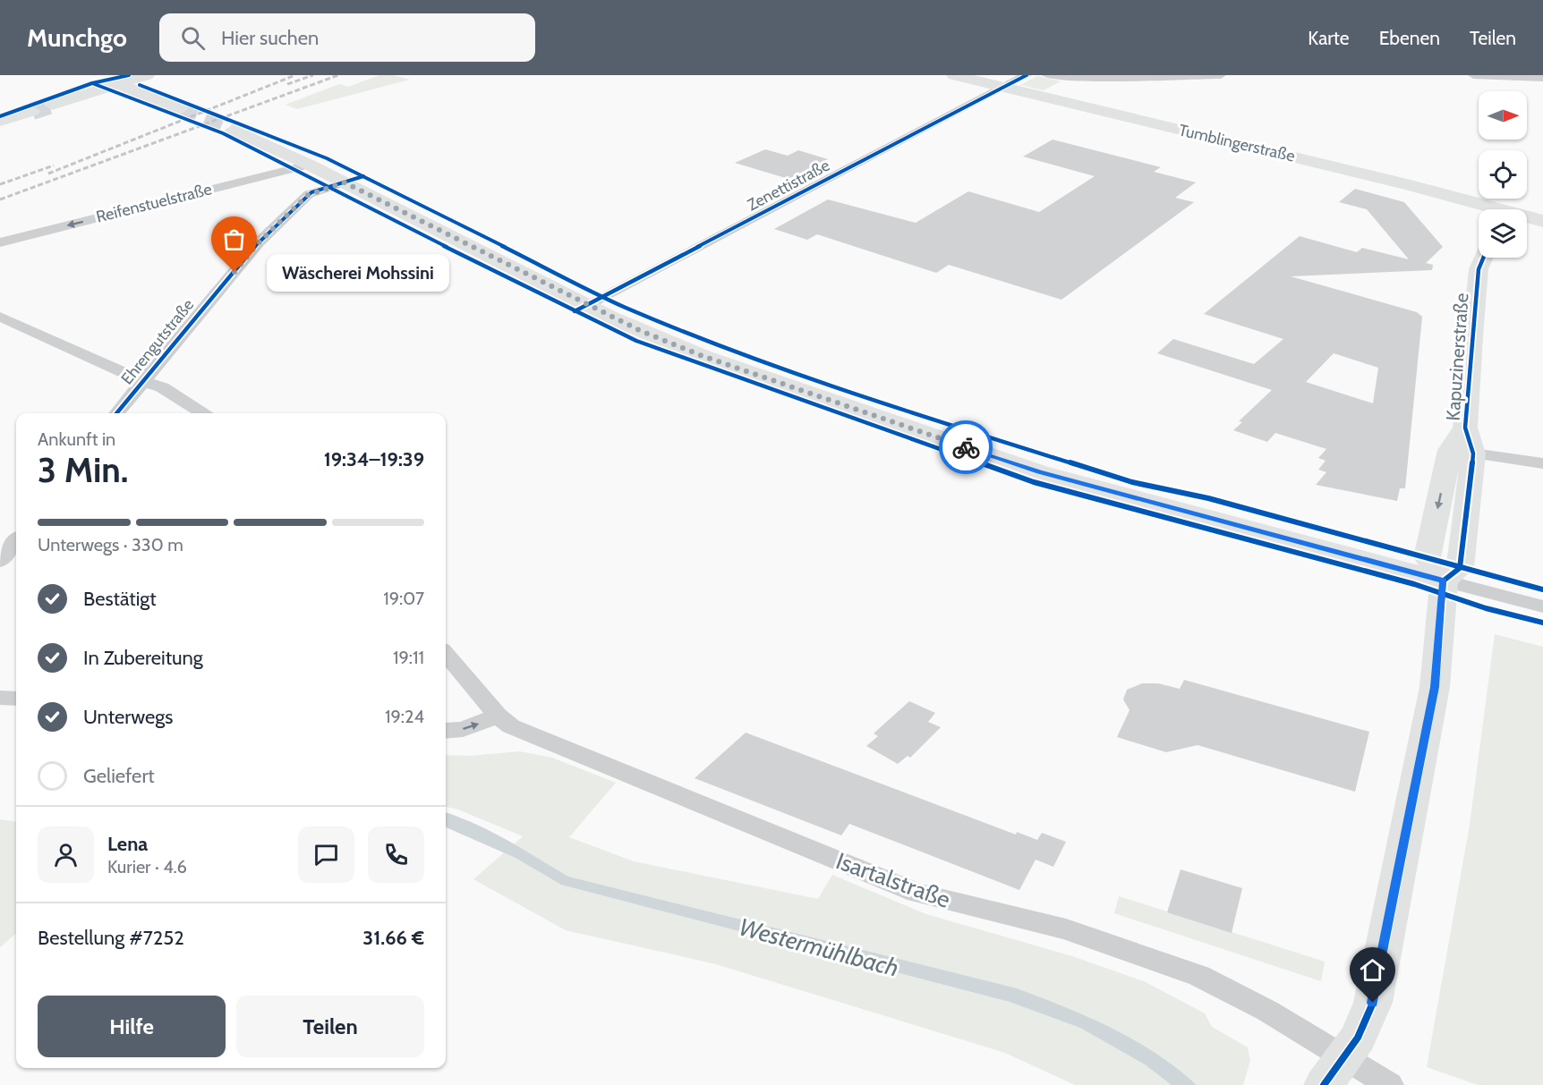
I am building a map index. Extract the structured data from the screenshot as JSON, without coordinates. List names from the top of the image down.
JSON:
{
  "streets": {
    "street": [
      "Tumblingerstraße",
      "Zenettistraße",
      "Reifenstuelstraße",
      "Ehrengutstraße",
      "Kapuzinerstraße",
      "Isartalstraße"
    ]
  },
  "crossings": [
    ["Tumblingerstraße", "Zenettistraße"]
  ],
  "water": ["Westermühlbach"],
  "places": ["Wäscherei Mohssini"],
  "north": "right",
  "page": {
    "header": "Munchgo",
    "search": "Hier suchen",
    "nav": ["Karte", "Ebenen", "Teilen"],
    "bubble": "Wäscherei Mohssini",
    "heading": ["3 Min.", "Ankunft in", "19:34–19:39"],
    "panel": [
      "Lena",
      "Kurier · 4.6",
      "Bestellung #7252",
      "31.66 €"
    ],
    "bar": "Unterwegs · 330 m",
    "list": [
      ["Bestätigt", "19:07"],
      ["In Zubereitung", "19:11"],
      ["Unterwegs", "19:24"],
      "Geliefert"
    ],
    "buttons": ["Hilfe", "Teilen"]
  }
}
